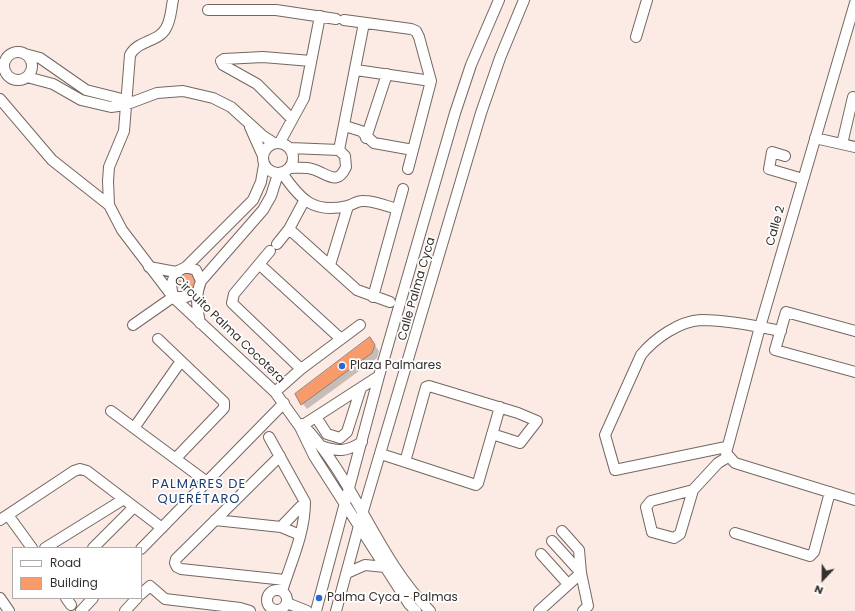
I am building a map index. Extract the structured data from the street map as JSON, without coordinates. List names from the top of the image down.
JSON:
{
  "streets": {
    "street": ["Calle 2", "Calle Palma Cyca", "Circuito Palma Cocotera"]
  },
  "crossings": [
    ["Calle Palma Cyca", "Circuito Palma Cocotera"]
  ],
  "districts": ["PALMARES DE QUERÉTARO"],
  "places": ["Plaza Palmares", "Palma Cyca - Palmas"],
  "legend": ["Road", "Building"],
  "north": "bottom"
}
